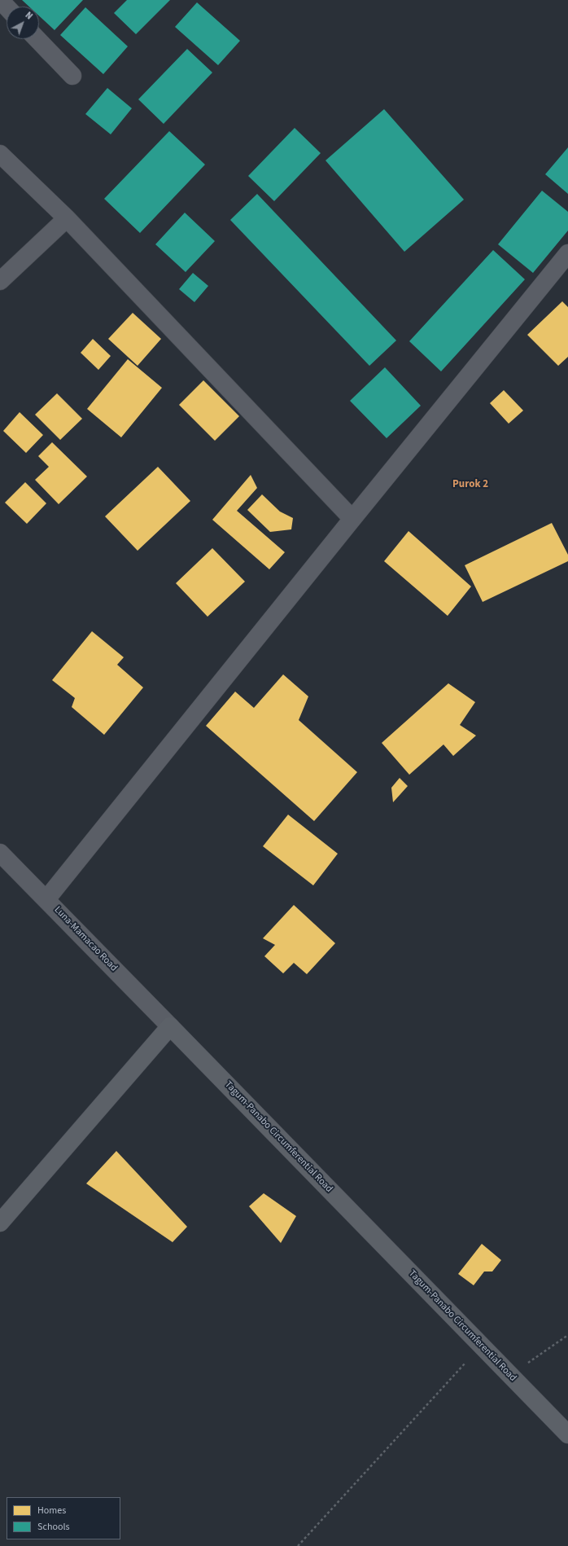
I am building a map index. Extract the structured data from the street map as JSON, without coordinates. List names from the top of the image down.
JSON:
{
  "streets": {
    "main road": ["Tagum-Panabo Circumferential Road"],
    "street": ["Luna-Mamacao Road"]
  },
  "crossings": [
    ["Luna-Mamacao Road", "Tagum-Panabo Circumferential Road"]
  ],
  "districts": ["Purok 2"],
  "legend": ["Homes", "Schools"],
  "north": "top right"
}
